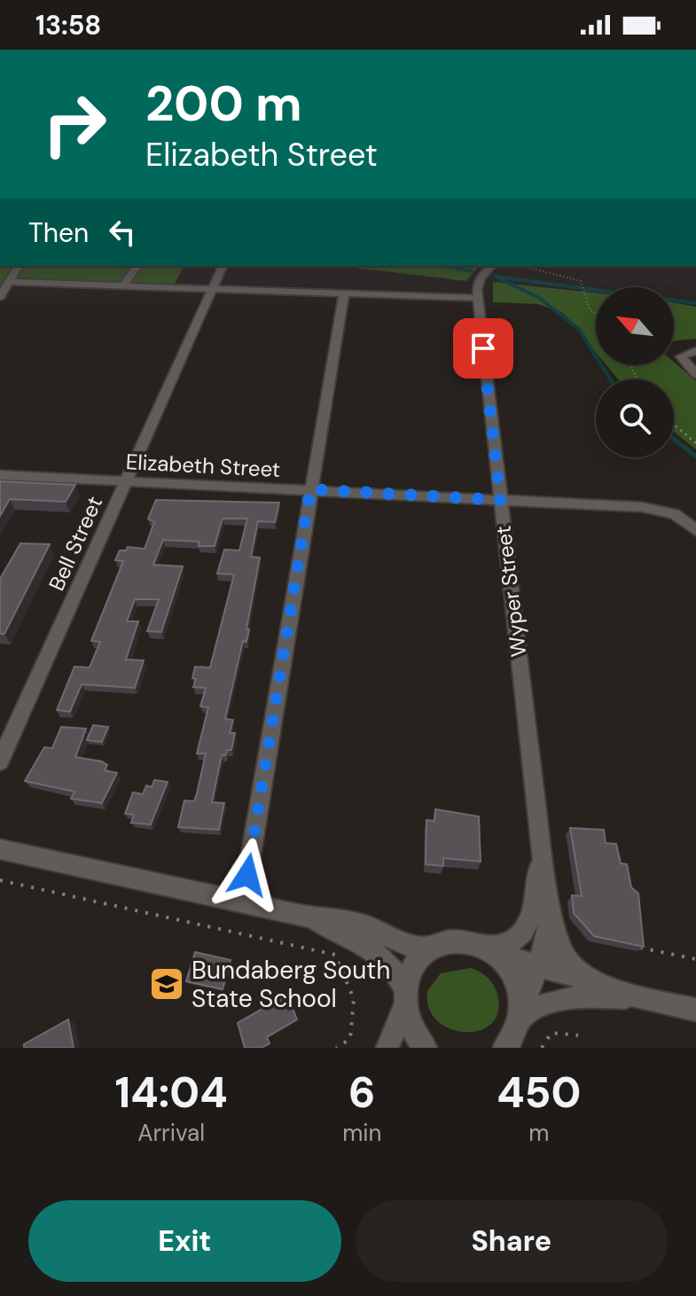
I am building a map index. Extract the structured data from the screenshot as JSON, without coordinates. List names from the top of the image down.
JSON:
{
  "streets": {
    "street": ["Elizabeth Street", "Bell Street", "Wyper Street"]
  },
  "crossings": [
    ["Elizabeth Street", "Bell Street"],
    ["Elizabeth Street", "Wyper Street"]
  ],
  "places": {
    "school or university": ["Bundaberg South State School"]
  },
  "north": "top left",
  "page": {
    "status": "13:58",
    "turn": ["200 m", "Elizabeth Street"],
    "then": "Then",
    "eta": [
      "14:04",
      "Arrival",
      "6",
      "min",
      "450",
      "m"
    ],
    "buttons": ["Exit", "Share"]
  }
}
